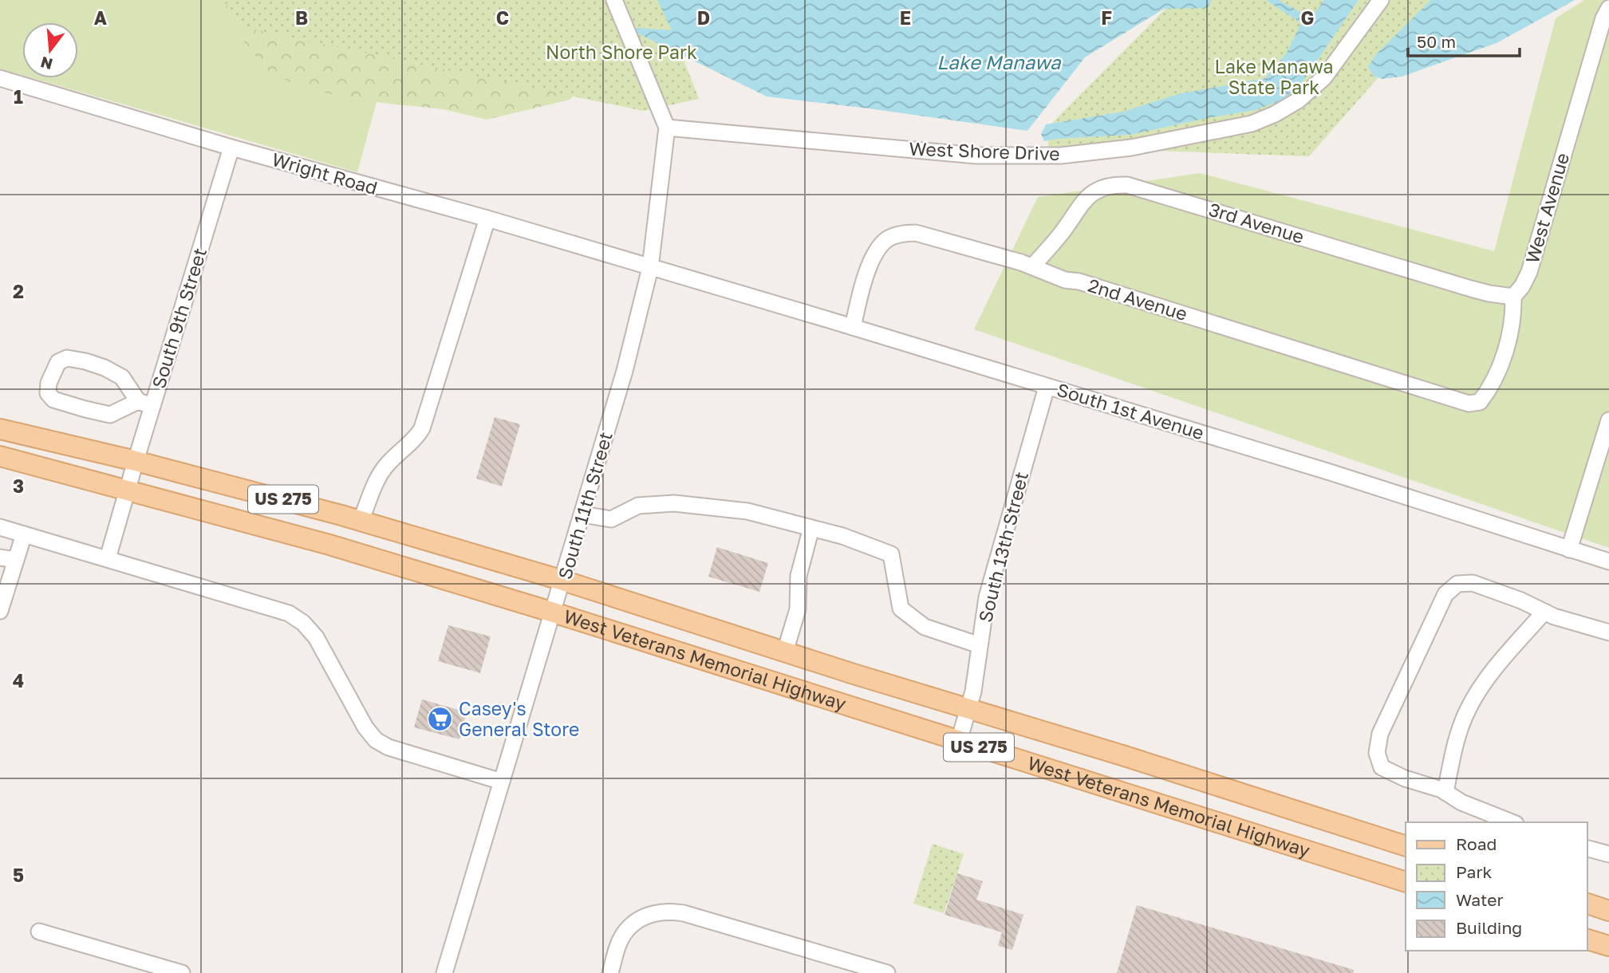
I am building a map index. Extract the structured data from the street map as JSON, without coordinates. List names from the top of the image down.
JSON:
{
  "streets": {
    "main road": ["US 275", "West Veterans Memorial Highway"],
    "street": [
      "West Shore Drive",
      "Wright Road",
      "West Avenue",
      "3rd Avenue",
      "2nd Avenue",
      "South 9th Street",
      "South 1st Avenue",
      "South 11th Street",
      "South 13th Street"
    ]
  },
  "crossings": [
    ["West Shore Drive", "South 11th Street"],
    ["Wright Road", "South 9th Street"],
    ["Wright Road", "South 1st Avenue"],
    ["Wright Road", "South 11th Street"],
    ["West Avenue", "3rd Avenue"],
    ["West Avenue", "2nd Avenue"],
    ["3rd Avenue", "2nd Avenue"],
    ["2nd Avenue", "South 1st Avenue"],
    ["South 9th Street", "West Veterans Memorial Highway"],
    ["South 1st Avenue", "South 11th Street"],
    ["South 1st Avenue", "South 13th Street"],
    ["South 11th Street", "West Veterans Memorial Highway"],
    ["South 13th Street", "West Veterans Memorial Highway"]
  ],
  "water": ["Lake Manawa"],
  "parks": ["North Shore Park", "Lake Manawa State Park"],
  "places": {
    "supermarket": ["Casey's General Store"]
  },
  "legend": [
    "Road",
    "Park",
    "Water",
    "Building"
  ],
  "scale_bar": "50 m",
  "north": "bottom",
  "grid": {
    "columns": [
      "A",
      "B",
      "C",
      "D",
      "E",
      "F",
      "G"
    ],
    "rows": [
      "1",
      "2",
      "3",
      "4",
      "5"
    ]
  }
}
